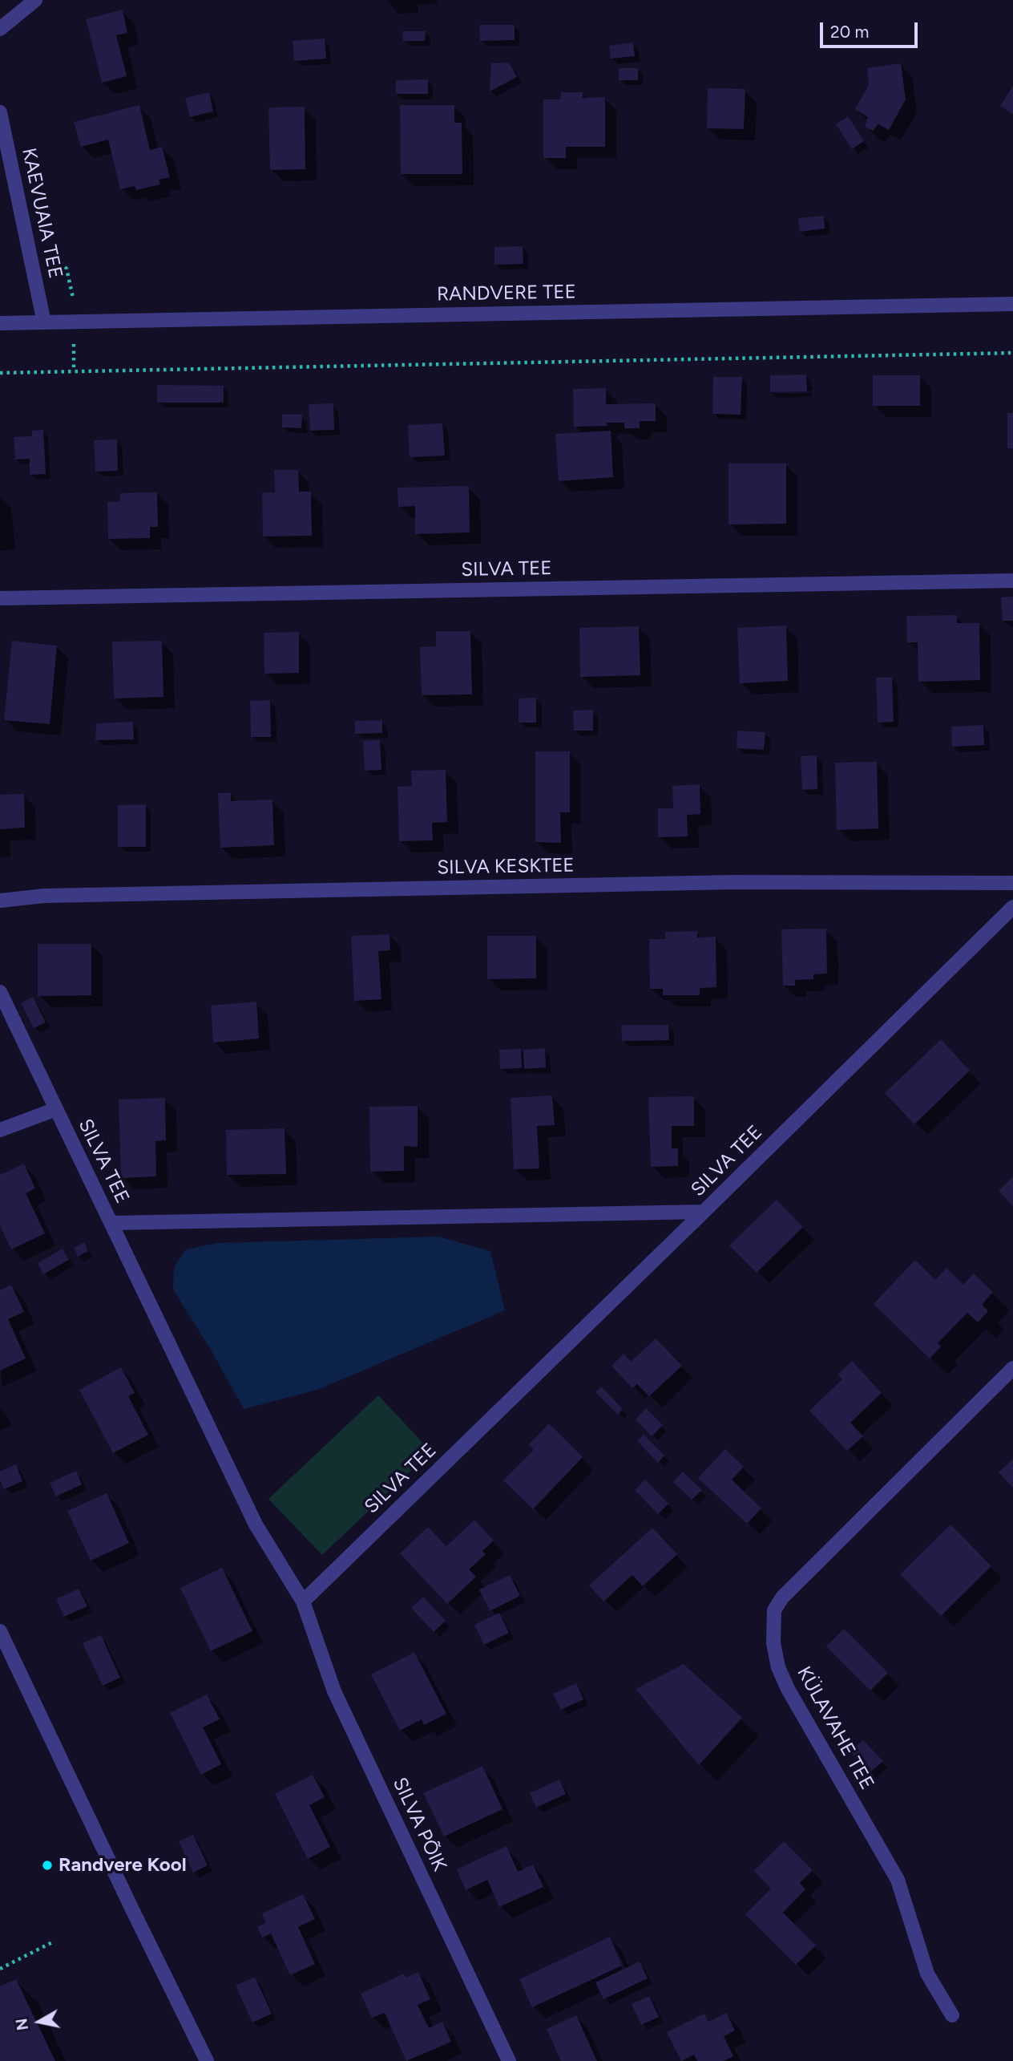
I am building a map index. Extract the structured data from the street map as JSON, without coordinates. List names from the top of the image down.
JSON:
{
  "streets": {
    "street": [
      "KAEVUAIA TEE",
      "RANDVERE TEE",
      "SILVA TEE",
      "SILVA KESKTEE",
      "KÜLAVAHE TEE",
      "SILVA PÕIK"
    ]
  },
  "crossings": [
    ["KAEVUAIA TEE", "RANDVERE TEE"],
    ["SILVA TEE", "SILVA PÕIK"]
  ],
  "places": ["Randvere Kool"],
  "scale_bar": "20 m",
  "north": "left"
}
